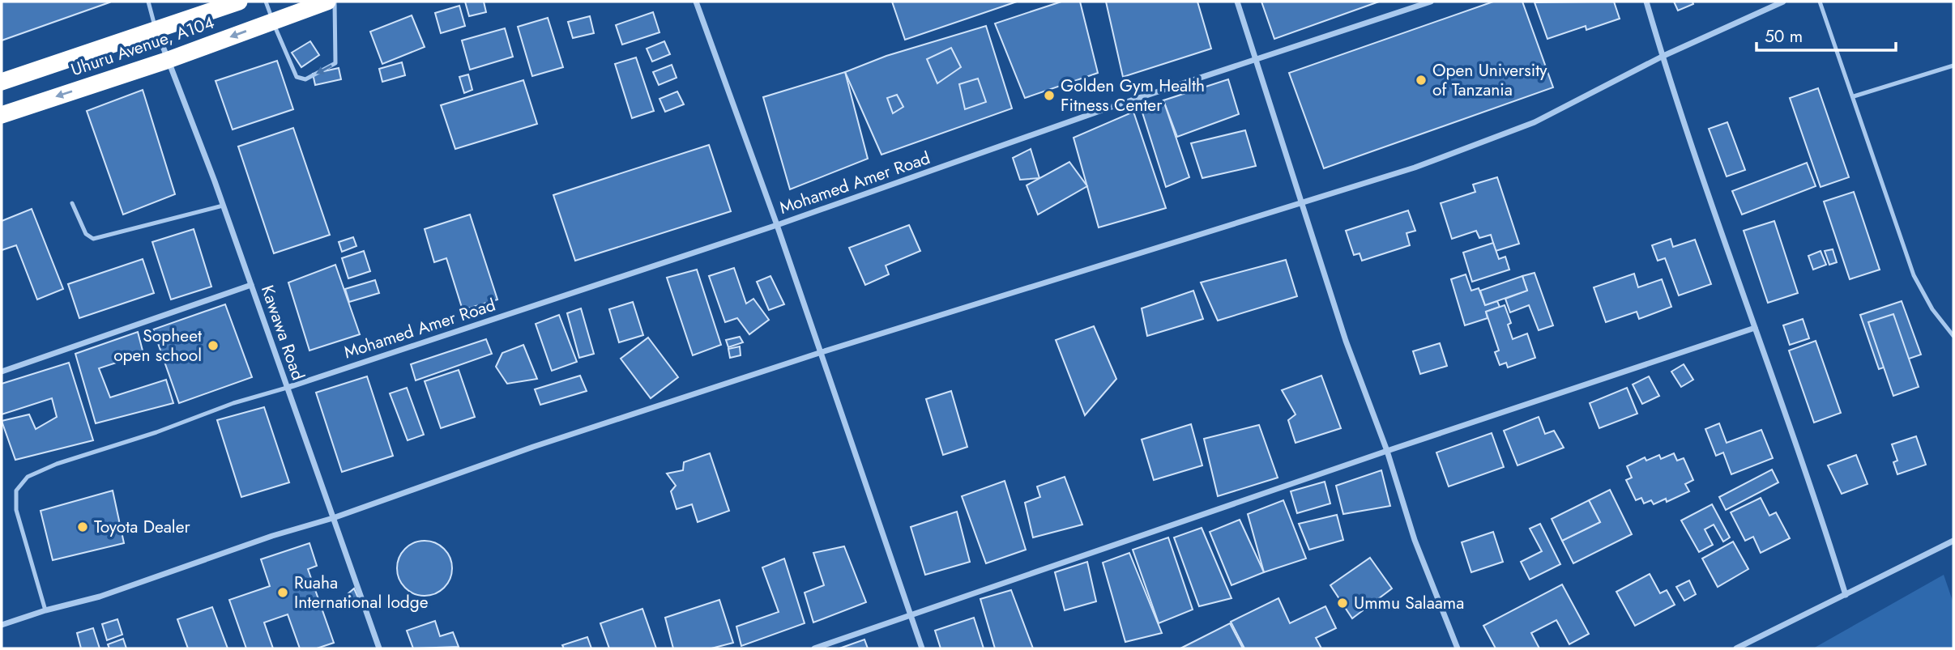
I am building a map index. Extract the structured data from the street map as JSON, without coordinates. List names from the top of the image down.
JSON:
{
  "streets": {
    "highway": ["Uhuru Avenue, A104"],
    "street": ["Mohamed Amer Road", "Kawawa Road"]
  },
  "crossings": [
    ["Uhuru Avenue, A104", "Kawawa Road"],
    ["Mohamed Amer Road", "Kawawa Road"]
  ],
  "places": [
    "Open University of Tanzania",
    "Golden Gym Health Fitness Center",
    "Sopheet open school",
    "Toyota Dealer",
    "Ruaha International lodge",
    "Ummu Salaama"
  ],
  "scale_bar": "50 m"
}
